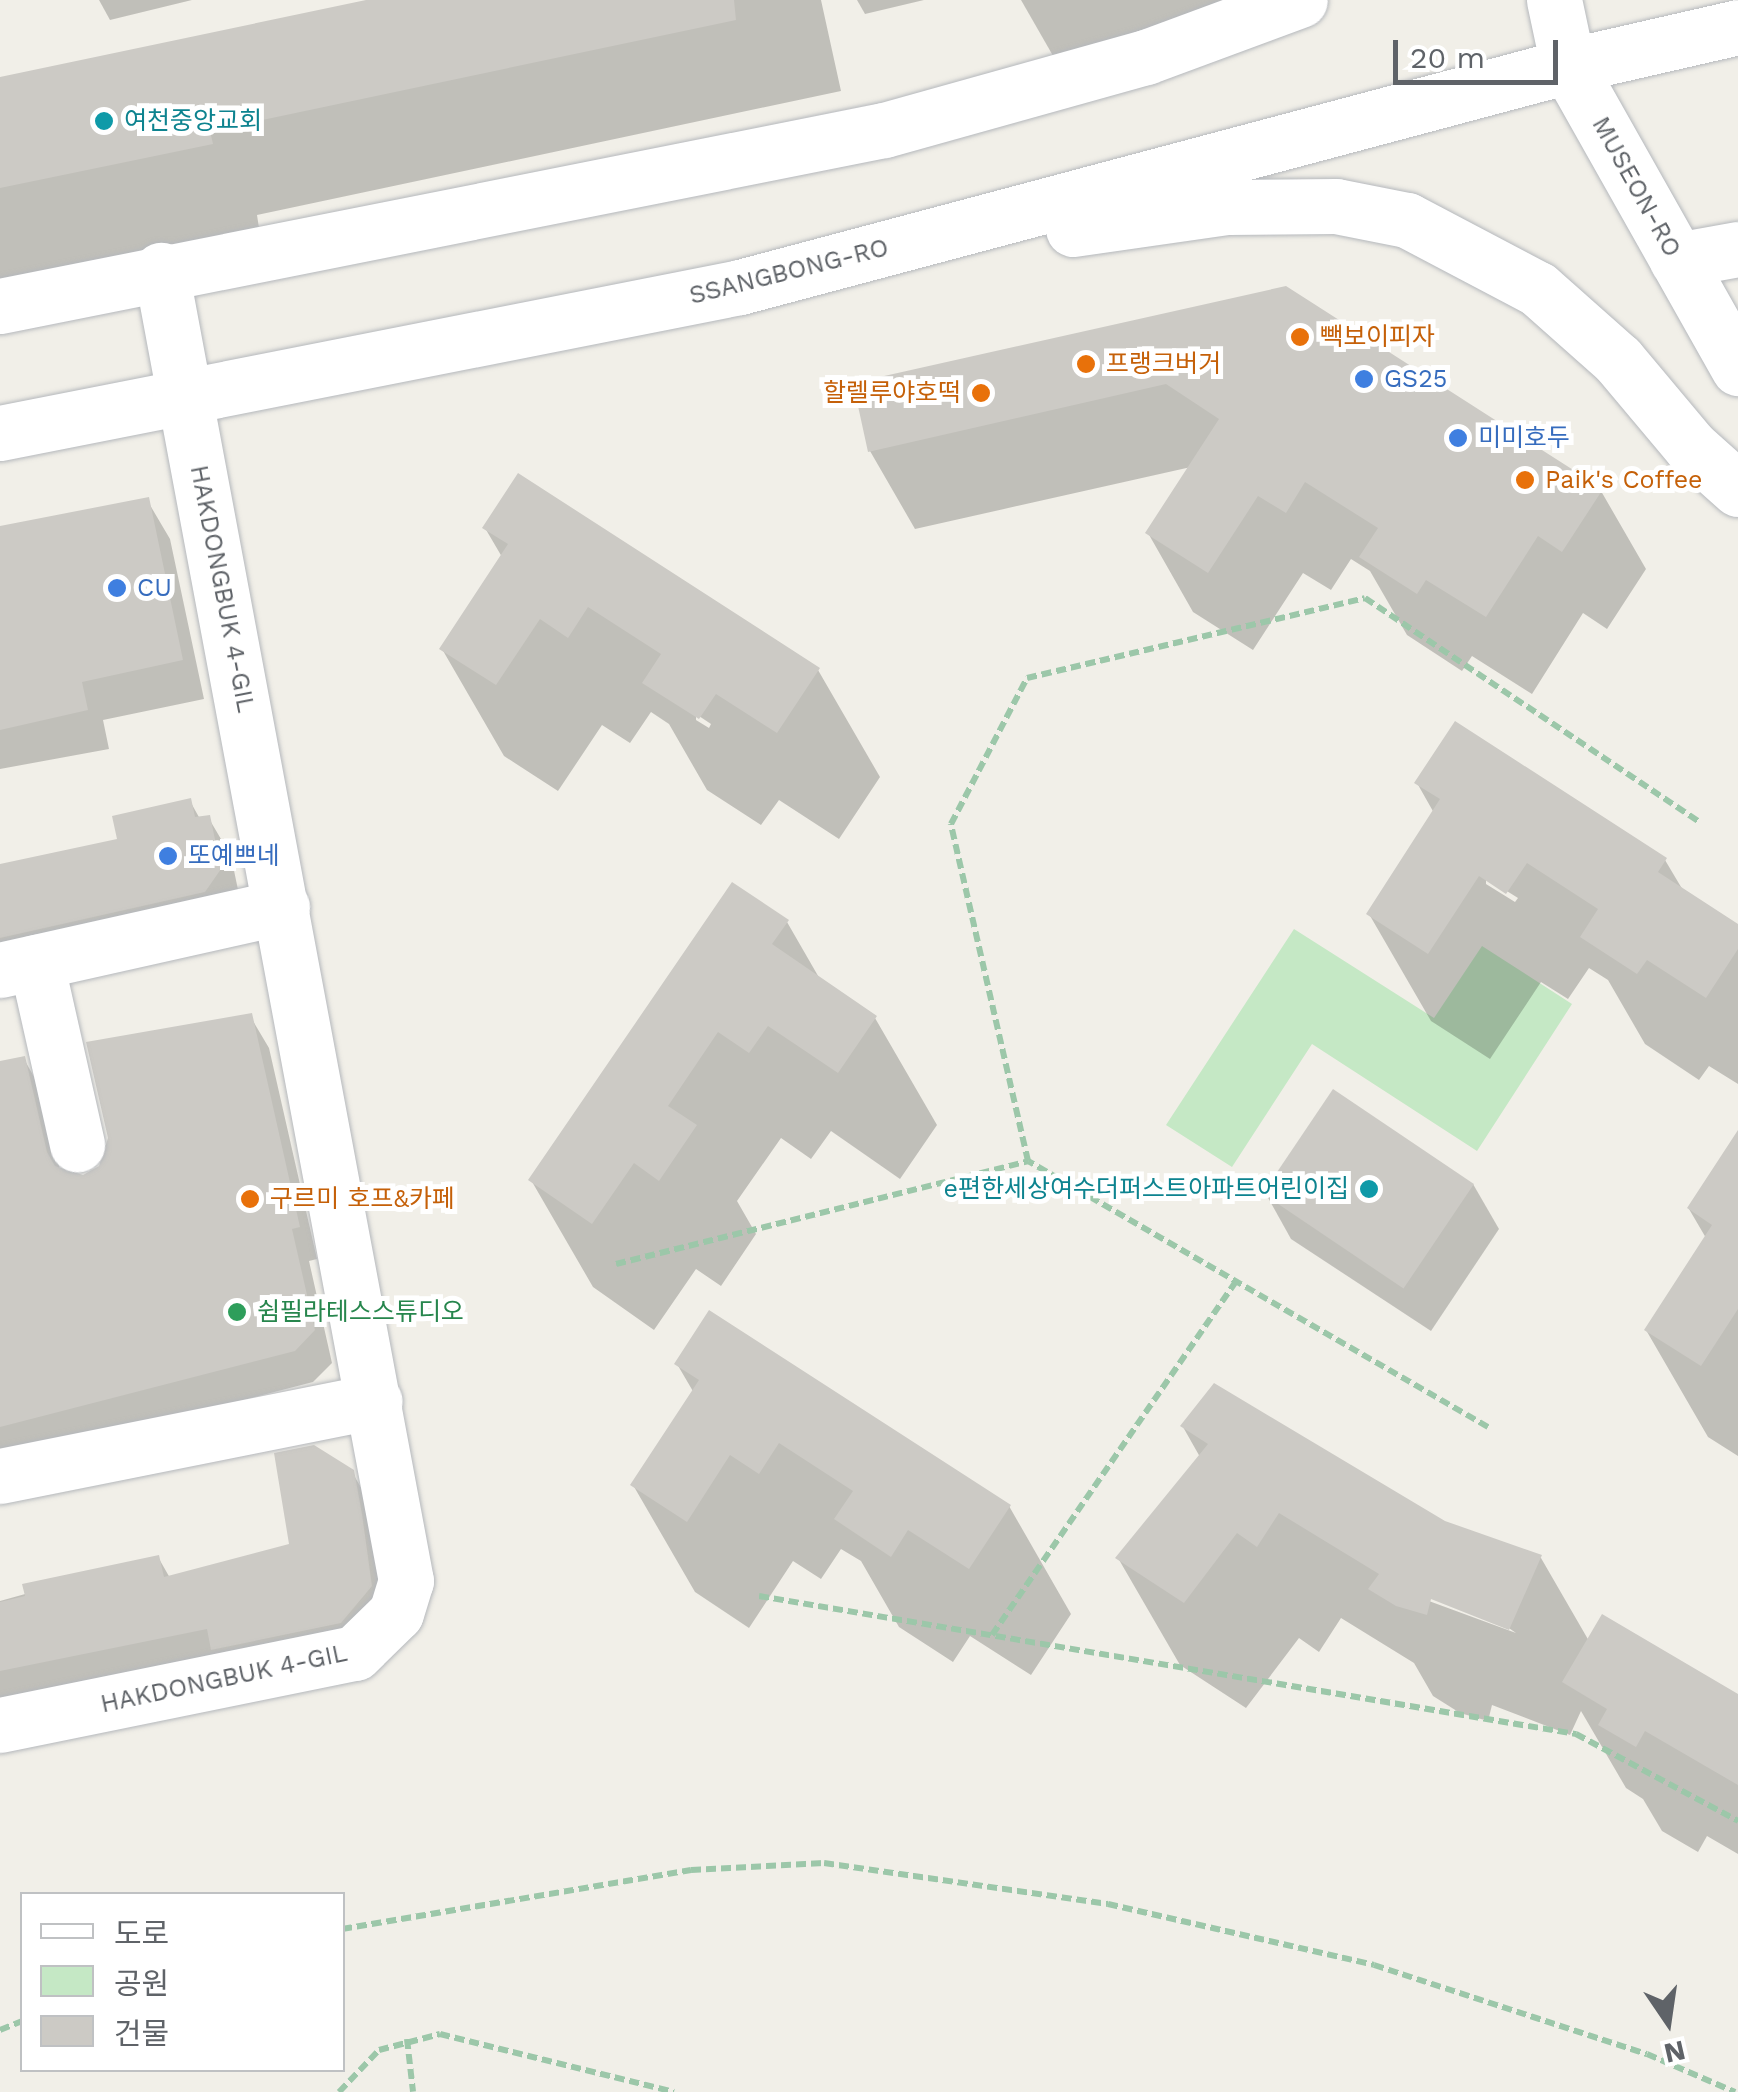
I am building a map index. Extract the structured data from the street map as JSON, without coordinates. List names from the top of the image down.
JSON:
{
  "streets": {
    "street": ["MUSEON-RO", "SSANGBONG-RO", "HAKDONGBUK 4-GIL"]
  },
  "crossings": [
    ["MUSEON-RO", "SSANGBONG-RO"],
    ["SSANGBONG-RO", "HAKDONGBUK 4-GIL"]
  ],
  "places": [
    "여천중앙교회",
    "빽보이피자",
    "프랭크버거",
    "GS25",
    "할렐루야호떡",
    "미미호두",
    "Paik's Coffee",
    "CU",
    "또예쁘네",
    "e편한세상여수더퍼스트아파트어린이집",
    "구르미 호프&카페",
    "쉼필라테스스튜디오"
  ],
  "legend": ["도로", "공원", "건물"],
  "scale_bar": "20 m",
  "north": "bottom"
}
